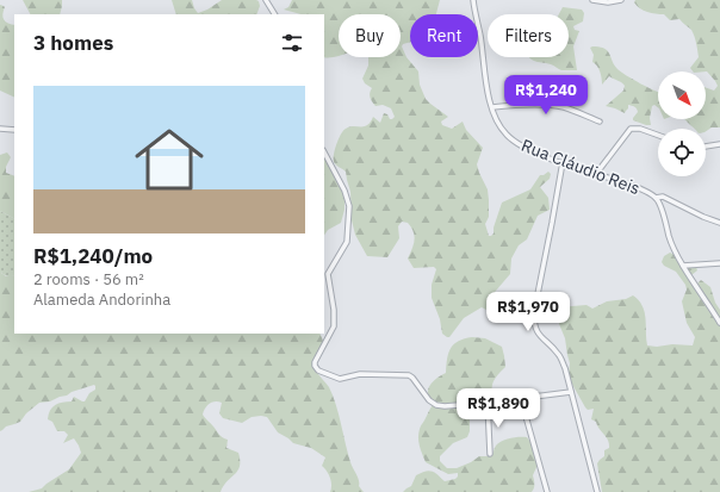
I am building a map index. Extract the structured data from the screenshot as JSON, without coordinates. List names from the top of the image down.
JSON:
{
  "streets": {
    "street": ["Rua Cláudio Reis"]
  },
  "north": "bottom right",
  "page": {
    "chip": ["Buy", "Rent", "Filters"],
    "heading": "3 homes",
    "list": [
      {
        "name": "R$1,240/mo",
        "note": "2 rooms · 56 m² · Alameda Andorinha"
      }
    ],
    "price": ["R$1,240", "R$1,970", "R$1,890"]
  }
}
